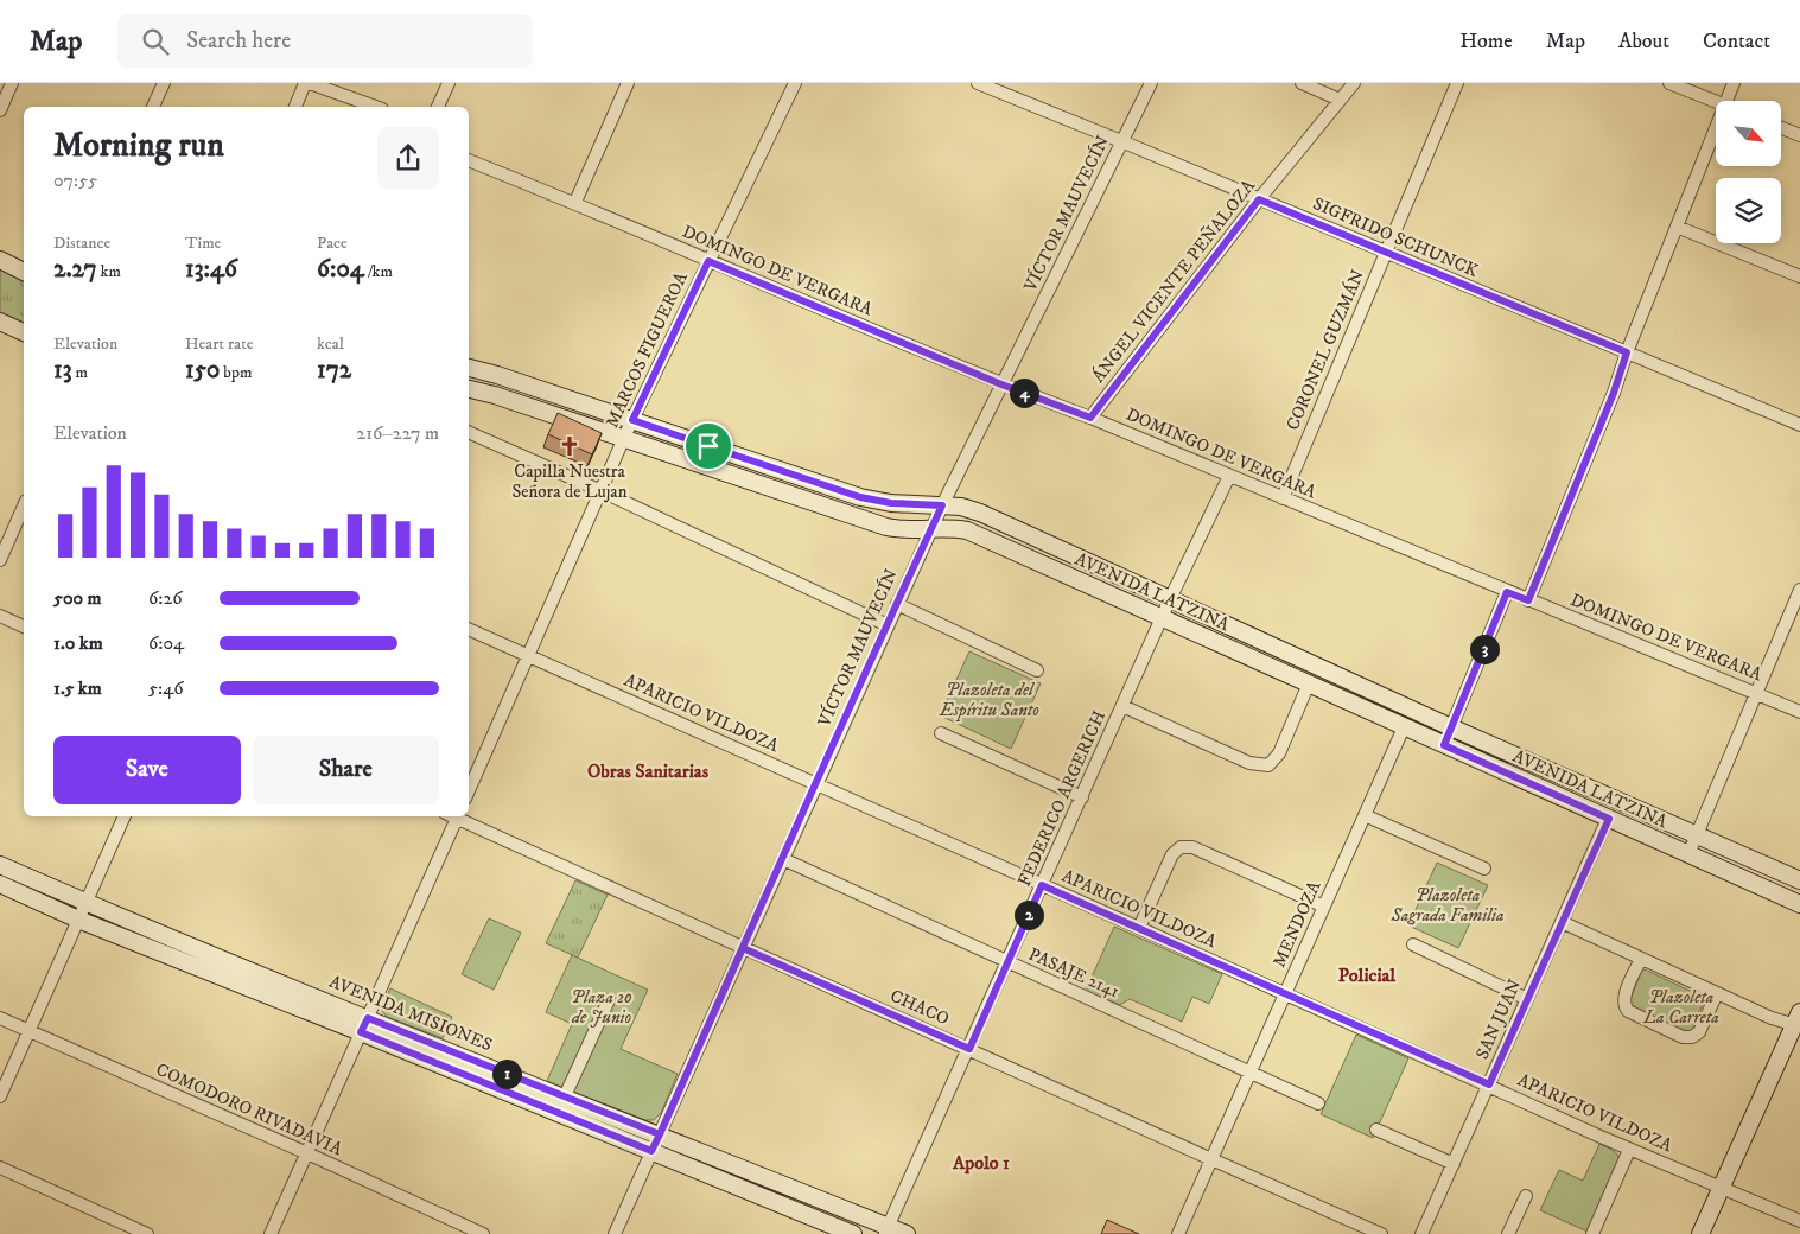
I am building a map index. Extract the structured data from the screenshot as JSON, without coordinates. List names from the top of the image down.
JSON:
{
  "streets": {
    "street": [
      "VÍCTOR MAUVECÍN",
      "SIGFRIDO SCHUNCK",
      "DOMINGO DE VERGARA",
      "ÁNGEL VICENTE PEÑALOZA",
      "MARCOS FIGUEROA",
      "CORONEL GUZMÁN",
      "AVENIDA LATZINA",
      "APARICIO VILDOZA",
      "FEDERICO ARGERICH",
      "MENDOZA",
      "PASAJE 2141",
      "CHACO",
      "AVENIDA MISIONES",
      "SAN JUAN",
      "COMODORO RIVADAVIA"
    ]
  },
  "crossings": [
    ["VÍCTOR MAUVECÍN", "SIGFRIDO SCHUNCK"],
    ["VÍCTOR MAUVECÍN", "DOMINGO DE VERGARA"],
    ["VÍCTOR MAUVECÍN", "AVENIDA LATZINA"],
    ["VÍCTOR MAUVECÍN", "APARICIO VILDOZA"],
    ["VÍCTOR MAUVECÍN", "PASAJE 2141"],
    ["VÍCTOR MAUVECÍN", "CHACO"],
    ["VÍCTOR MAUVECÍN", "AVENIDA MISIONES"],
    ["SIGFRIDO SCHUNCK", "ÁNGEL VICENTE PEÑALOZA"],
    ["SIGFRIDO SCHUNCK", "CORONEL GUZMÁN"],
    ["DOMINGO DE VERGARA", "ÁNGEL VICENTE PEÑALOZA"],
    ["DOMINGO DE VERGARA", "MARCOS FIGUEROA"],
    ["DOMINGO DE VERGARA", "CORONEL GUZMÁN"],
    ["DOMINGO DE VERGARA", "FEDERICO ARGERICH"],
    ["MARCOS FIGUEROA", "AVENIDA LATZINA"],
    ["MARCOS FIGUEROA", "APARICIO VILDOZA"],
    ["AVENIDA LATZINA", "FEDERICO ARGERICH"],
    ["AVENIDA LATZINA", "MENDOZA"],
    ["AVENIDA LATZINA", "SAN JUAN"],
    ["APARICIO VILDOZA", "FEDERICO ARGERICH"],
    ["APARICIO VILDOZA", "MENDOZA"],
    ["APARICIO VILDOZA", "SAN JUAN"],
    ["FEDERICO ARGERICH", "PASAJE 2141"],
    ["FEDERICO ARGERICH", "CHACO"],
    ["FEDERICO ARGERICH", "AVENIDA MISIONES"],
    ["MENDOZA", "PASAJE 2141"],
    ["MENDOZA", "CHACO"]
  ],
  "districts": ["Obras Sanitarias", "Policial", "Apolo 1"],
  "parks": [
    "Plazoleta del Espíritu Santo",
    "Plazoleta Sagrada Familia",
    "Plaza 20 de Junio",
    "Plazoleta La Carreta"
  ],
  "places": {
    "church": ["Capilla Nuestra Señora de Lujan"]
  },
  "north": "bottom right",
  "page": {
    "header": "Map",
    "search": "Search here",
    "nav": [
      "Home",
      "Map",
      "About",
      "Contact"
    ],
    "heading": ["Morning run", "07:55"],
    "stats": [
      ["Distance", "2.27 km"],
      ["Time", "13:46"],
      ["Pace", "6:04 /km"],
      ["Elevation", "13 m"],
      ["Heart rate", "150 bpm"],
      ["kcal", "172"]
    ],
    "pins": [
      "4",
      "3",
      "2",
      "1"
    ],
    "chart": ["Elevation", "216–227 m"],
    "list": [
      {
        "name": "500 m",
        "note": "6:26"
      },
      {
        "name": "1.0 km",
        "note": "6:04"
      },
      {
        "name": "1.5 km",
        "note": "5:46"
      }
    ],
    "buttons": ["Save", "Share"]
  }
}
